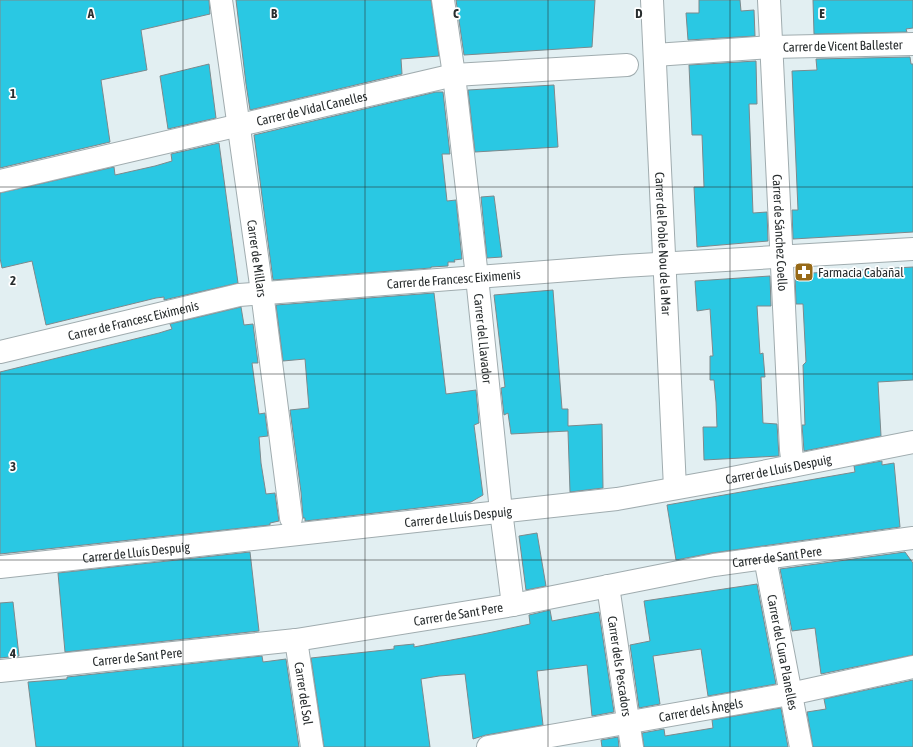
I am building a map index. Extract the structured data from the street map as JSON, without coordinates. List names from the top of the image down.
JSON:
{
  "streets": {
    "street": [
      "Carrer de Vicent Ballester",
      "Carrer de Vidal Canelles",
      "Carrer de Sánchez Coello",
      "Carrer del Poble Nou de la Mar",
      "Carrer de Millars",
      "Carrer de Francesc Eiximenis",
      "Carrer del Llavador",
      "Carrer de Lluís Despuig",
      "Carrer de Sant Pere",
      "Carrer del Cura Planelles",
      "Carrer dels Pescadors",
      "Carrer del Sol",
      "Carrer dels Àngels"
    ]
  },
  "crossings": [
    ["Carrer de Vicent Ballester", "Carrer de Sánchez Coello"],
    ["Carrer de Vidal Canelles", "Carrer de Millars"],
    ["Carrer de Vidal Canelles", "Carrer del Llavador"],
    ["Carrer de Sánchez Coello", "Carrer de Francesc Eiximenis"],
    ["Carrer de Sánchez Coello", "Carrer de Lluís Despuig"],
    ["Carrer del Poble Nou de la Mar", "Carrer de Francesc Eiximenis"],
    ["Carrer del Poble Nou de la Mar", "Carrer de Lluís Despuig"],
    ["Carrer de Millars", "Carrer de Francesc Eiximenis"],
    ["Carrer de Francesc Eiximenis", "Carrer del Llavador"],
    ["Carrer del Llavador", "Carrer de Lluís Despuig"],
    ["Carrer del Llavador", "Carrer de Sant Pere"],
    ["Carrer de Sant Pere", "Carrer del Cura Planelles"],
    ["Carrer de Sant Pere", "Carrer dels Pescadors"],
    ["Carrer de Sant Pere", "Carrer del Sol"],
    ["Carrer del Cura Planelles", "Carrer dels Àngels"],
    ["Carrer dels Pescadors", "Carrer dels Àngels"]
  ],
  "places": {
    "pharmacy": ["Farmacia Cabañal"]
  },
  "grid": {
    "columns": [
      "A",
      "B",
      "C",
      "D",
      "E"
    ],
    "rows": [
      "1",
      "2",
      "3",
      "4"
    ]
  }
}
